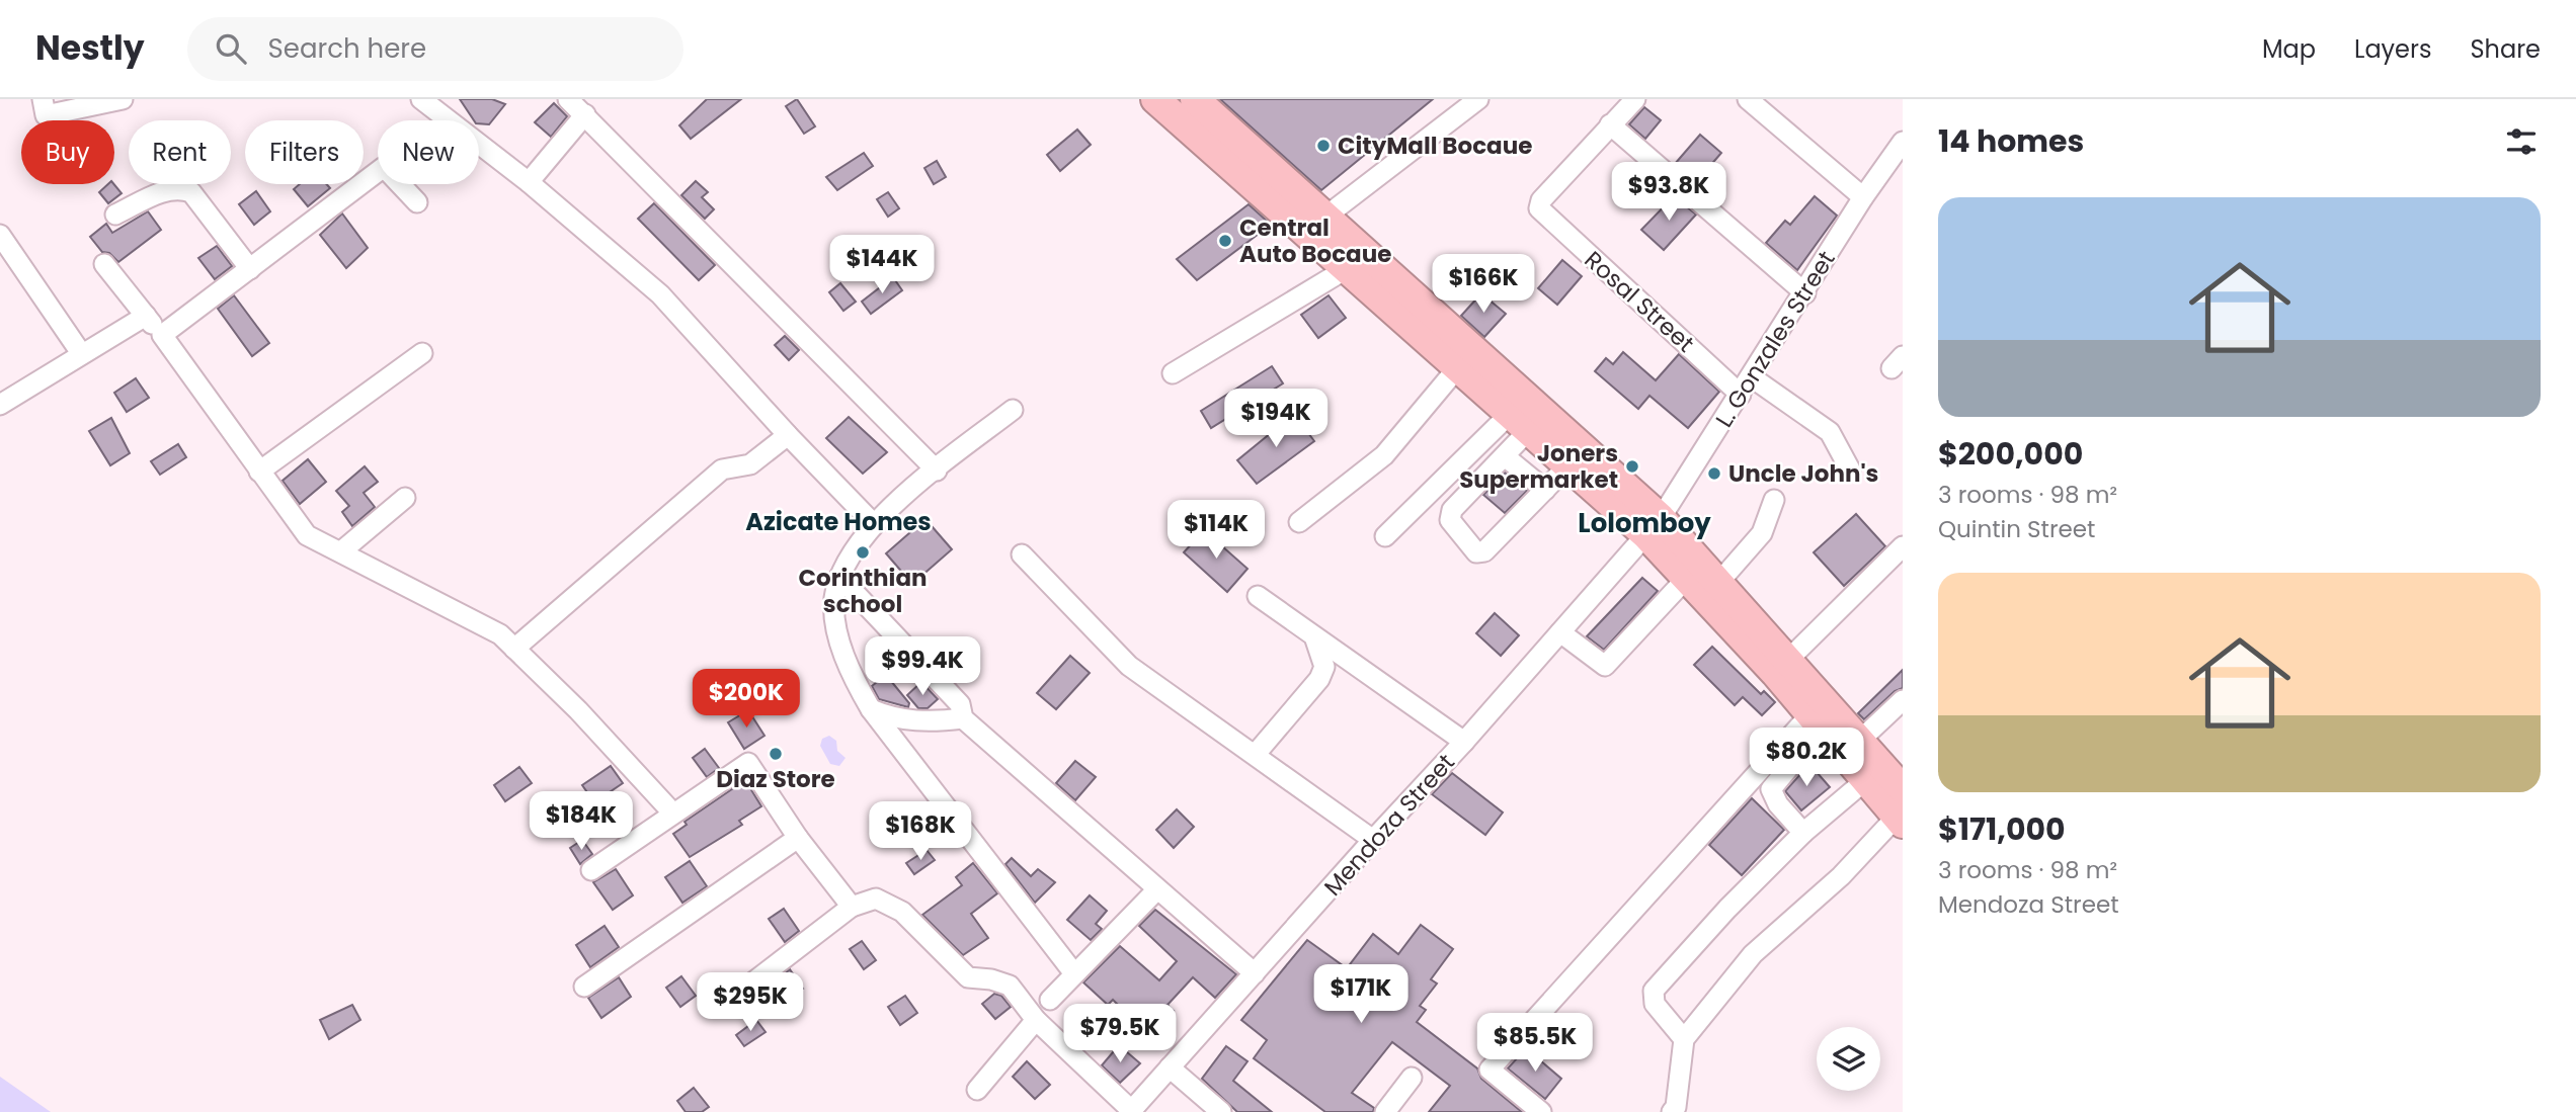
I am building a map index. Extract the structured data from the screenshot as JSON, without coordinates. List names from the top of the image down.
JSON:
{
  "streets": {
    "street": ["Rosal Street", "L. Gonzales Street", "Mendoza Street"]
  },
  "crossings": [
    ["Rosal Street", "L. Gonzales Street"],
    ["L. Gonzales Street", "Mendoza Street"]
  ],
  "districts": ["Azicate Homes", "Lolomboy"],
  "places": [
    "CityMall Bocaue",
    "Central Auto Bocaue",
    "Joners Supermarket",
    "Uncle John's",
    "Corinthian school",
    "Diaz Store"
  ],
  "page": {
    "header": "Nestly",
    "search": "Search here",
    "nav": ["Map", "Layers", "Share"],
    "heading": "14 homes",
    "chip": [
      "Buy",
      "Rent",
      "Filters",
      "New"
    ],
    "price": [
      "$93.8K",
      "$144K",
      "$166K",
      "$194K",
      "$114K",
      "$99.4K",
      "$200K",
      "$80.2K",
      "$184K",
      "$168K",
      "$171K",
      "$295K",
      "$79.5K",
      "$85.5K"
    ],
    "list": [
      {
        "name": "$200,000",
        "note": "3 rooms · 98 m² · Quintin Street"
      },
      {
        "name": "$171,000",
        "note": "3 rooms · 98 m² · Mendoza Street"
      }
    ]
  }
}
